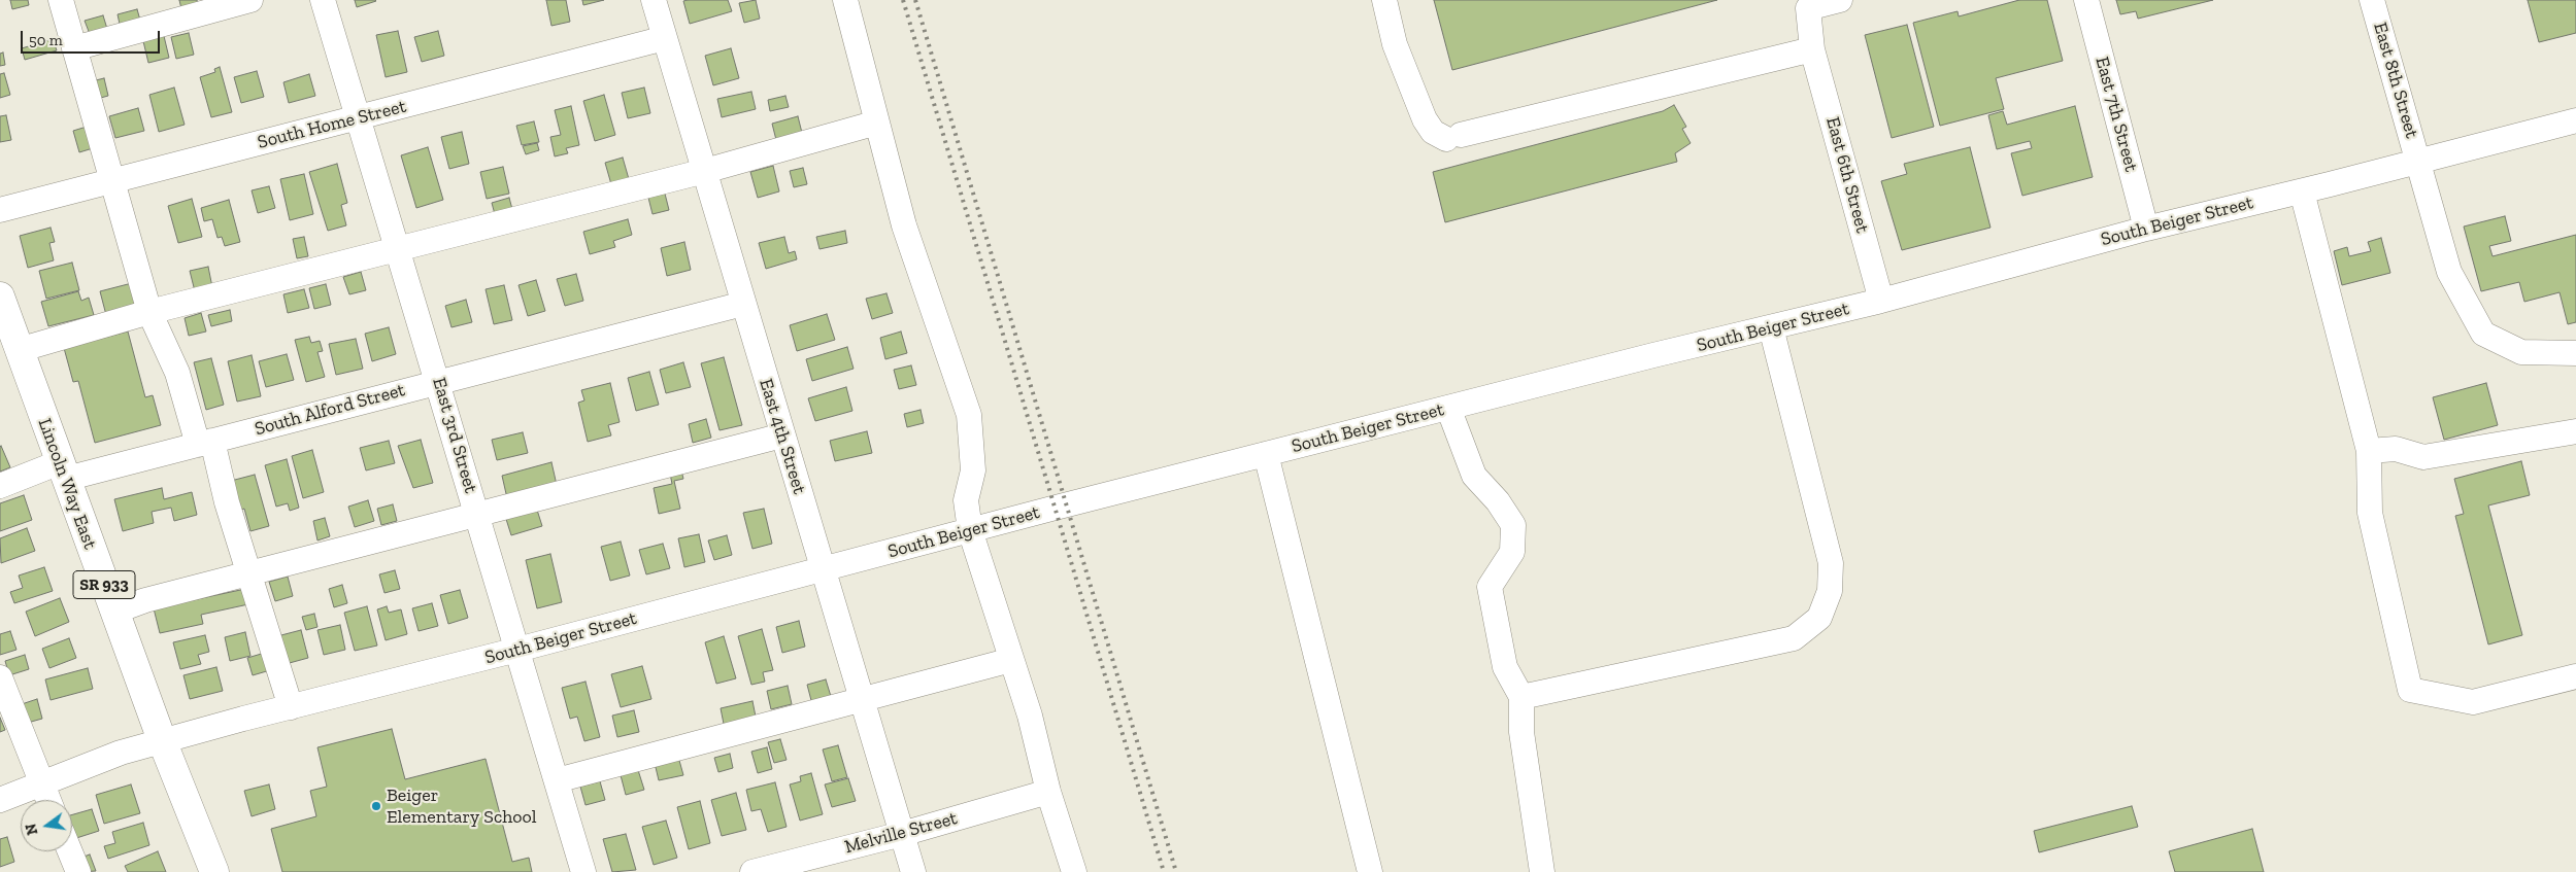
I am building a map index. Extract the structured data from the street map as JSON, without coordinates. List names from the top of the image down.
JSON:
{
  "streets": {
    "main road": ["Lincoln Way East", "SR 933"],
    "street": [
      "East 8th Street",
      "East 7th Street",
      "South Home Street",
      "East 6th Street",
      "South Beiger Street",
      "South Alford Street",
      "East 3rd Street",
      "East 4th Street",
      "Melville Street"
    ]
  },
  "crossings": [
    ["East 8th Street", "South Beiger Street"],
    ["East 7th Street", "South Beiger Street"],
    ["South Home Street", "East 3rd Street"],
    ["South Home Street", "East 4th Street"],
    ["East 6th Street", "South Beiger Street"],
    ["South Beiger Street", "East 3rd Street"],
    ["South Beiger Street", "East 4th Street"],
    ["South Beiger Street", "Lincoln Way East"],
    ["South Alford Street", "East 3rd Street"],
    ["South Alford Street", "East 4th Street"],
    ["South Alford Street", "Lincoln Way East"],
    ["East 4th Street", "Melville Street"]
  ],
  "places": ["Beiger Elementary School"],
  "scale_bar": "50 m",
  "north": "left"
}
